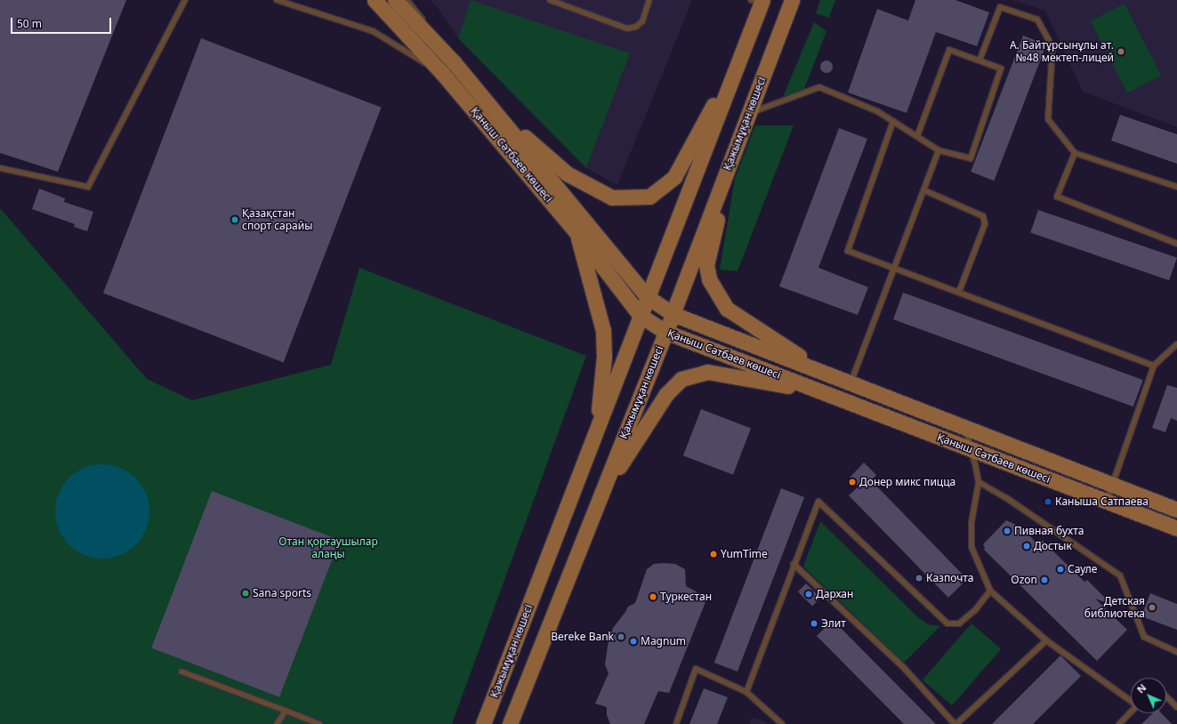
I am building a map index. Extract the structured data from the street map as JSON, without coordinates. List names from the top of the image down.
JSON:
{
  "streets": {
    "main road": ["Қажымұқан көшесі", "Қаныш Сәтбаев көшесі"]
  },
  "crossings": [
    ["Қажымұқан көшесі", "Қаныш Сәтбаев көшесі"]
  ],
  "parks": ["Отан қорғаушылар алаңы"],
  "places": [
    "А. Байтұрсынұлы ат. №48 мектеп-лицей",
    "Қазақстан спорт сарайы",
    "Донер микс пицца",
    "Каныша Сатпаева",
    "Пивная бухта",
    "Достык",
    "YumTime",
    "Сауле",
    "Казпочта",
    "Ozon",
    "Sana sports",
    "Дархан",
    "Туркестан",
    "Детская библиотека",
    "Элит",
    "Bereke Bank",
    "Magnum"
  ],
  "scale_bar": "50 m",
  "north": "top left"
}
